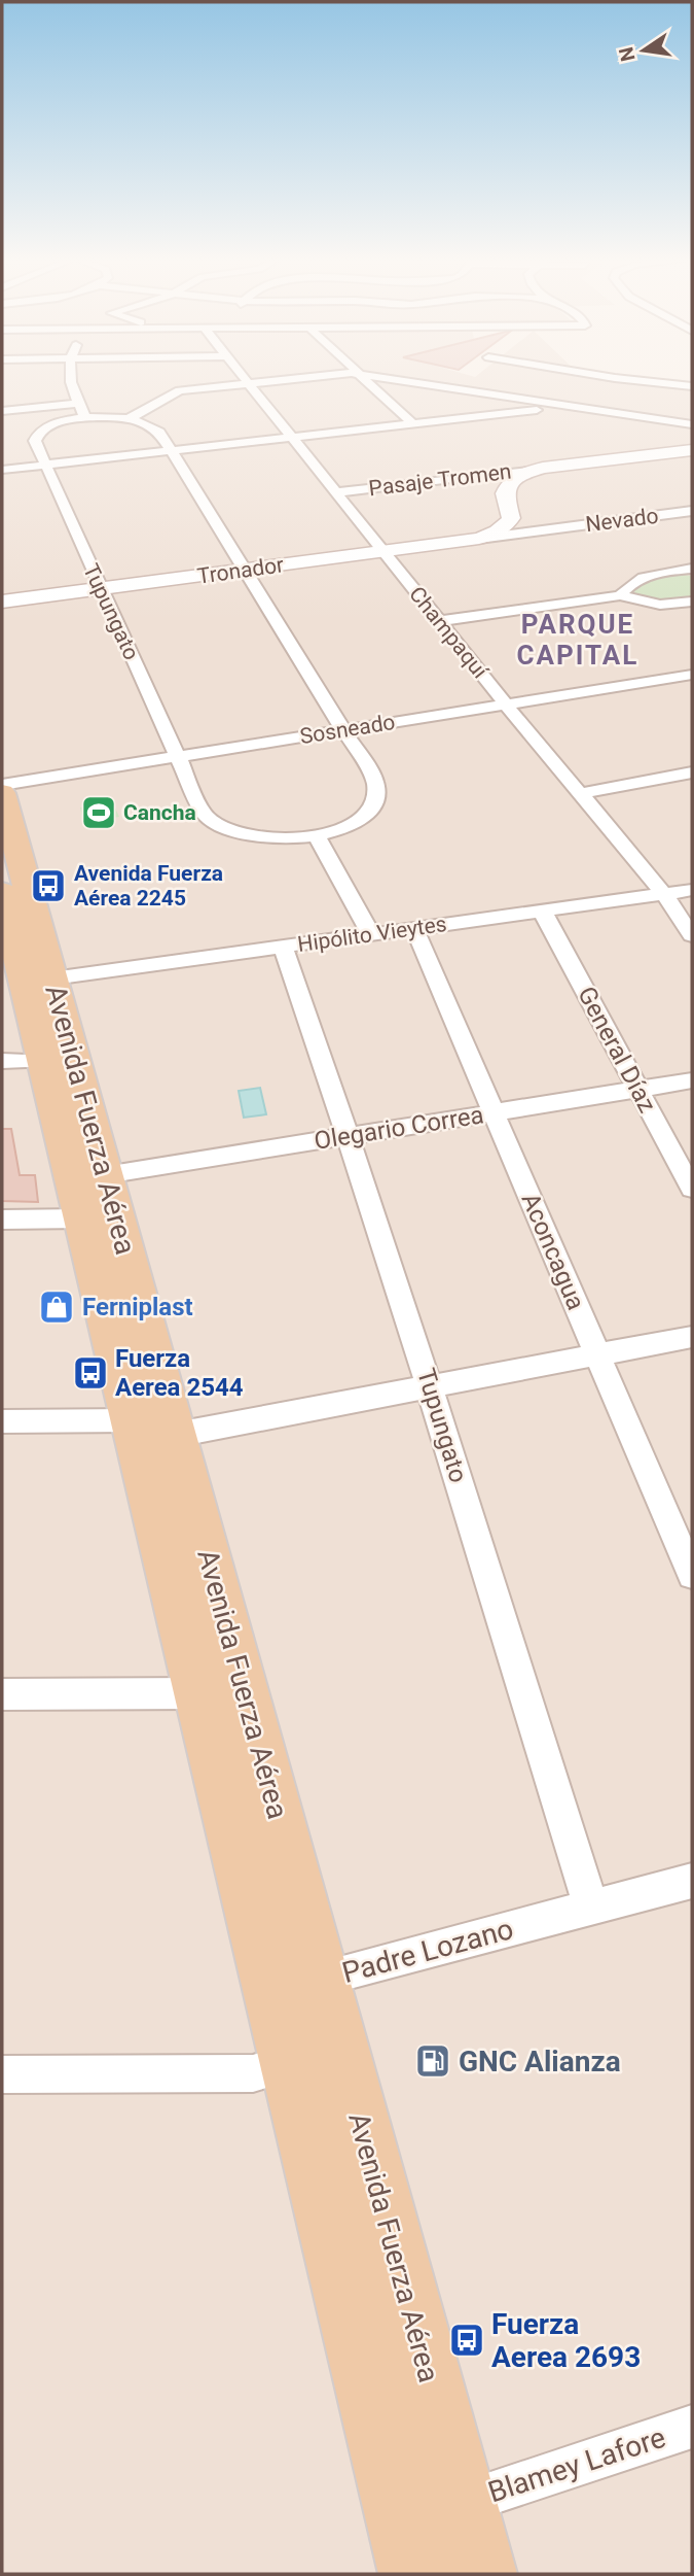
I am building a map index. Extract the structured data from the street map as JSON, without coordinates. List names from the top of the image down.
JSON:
{
  "streets": {
    "main road": ["Tronador", "Avenida Fuerza Aérea"],
    "street": [
      "Pasaje Tromen",
      "Nevado",
      "Tupungato",
      "Champaquí",
      "Sosneado",
      "Hipólito Vieytes",
      "General Díaz",
      "Olegario Correa",
      "Aconcagua",
      "Padre Lozano",
      "Blamey Lafore"
    ]
  },
  "crossings": [
    ["Pasaje Tromen", "Tronador"],
    ["Pasaje Tromen", "Champaquí"],
    ["Nevado", "Tronador"],
    ["Tronador", "Tupungato"],
    ["Tronador", "Champaquí"],
    ["Tupungato", "Sosneado"],
    ["Tupungato", "Hipólito Vieytes"],
    ["Tupungato", "Olegario Correa"],
    ["Tupungato", "Padre Lozano"],
    ["Champaquí", "Sosneado"],
    ["Champaquí", "Hipólito Vieytes"],
    ["Hipólito Vieytes", "General Díaz"],
    ["Hipólito Vieytes", "Avenida Fuerza Aérea"],
    ["Hipólito Vieytes", "Aconcagua"],
    ["General Díaz", "Olegario Correa"],
    ["Avenida Fuerza Aérea", "Olegario Correa"],
    ["Avenida Fuerza Aérea", "Padre Lozano"],
    ["Avenida Fuerza Aérea", "Blamey Lafore"],
    ["Olegario Correa", "Aconcagua"]
  ],
  "districts": ["PARQUE CAPITAL"],
  "places": {
    "sports": ["Cancha"],
    "bus stop": ["Avenida Fuerza Aérea 2245", "Fuerza Aerea 2544", "Fuerza Aerea 2693"],
    "shop": ["Ferniplast"],
    "fuel station": ["GNC Alianza"]
  },
  "north": "left"
}
